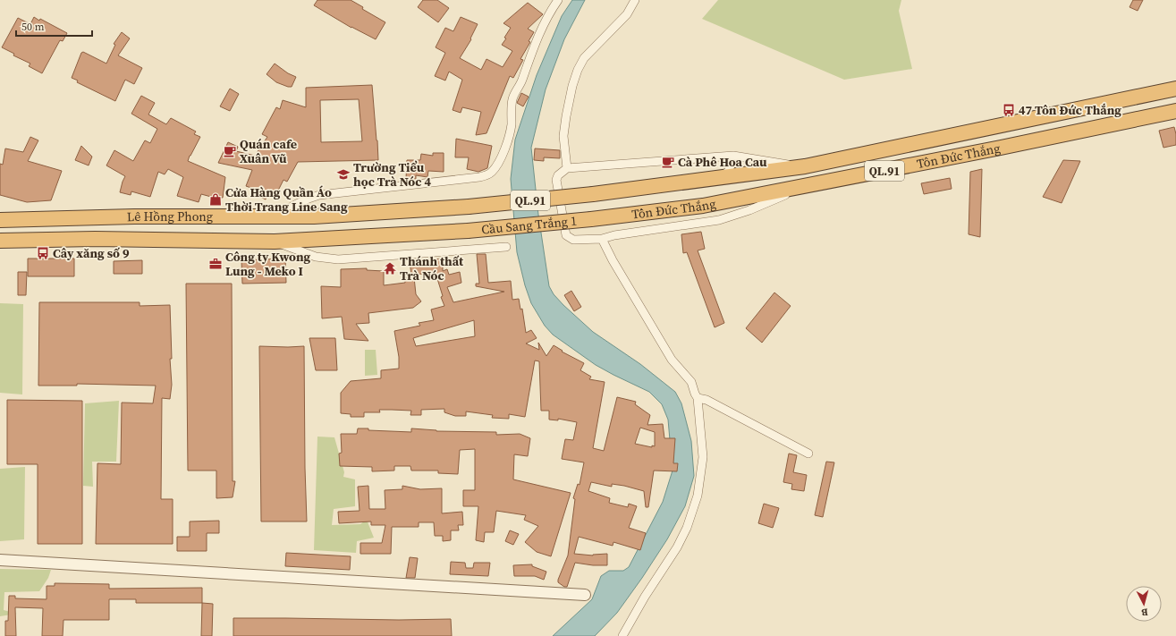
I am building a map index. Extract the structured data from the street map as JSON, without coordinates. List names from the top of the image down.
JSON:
{
  "streets": {
    "highway": [
      "Tôn Đức Thắng",
      "QL.91",
      "Lê Hồng Phong",
      "Cầu Sang Trắng 1"
    ]
  },
  "crossings": [
    ["Tôn Đức Thắng", "Cầu Sang Trắng 1"],
    ["Lê Hồng Phong", "Cầu Sang Trắng 1"]
  ],
  "places": {
    "bus stop": ["47 Tôn Đức Thắng", "Cây xăng số 9"],
    "cafe": ["Quán cafe Xuân Vũ", "Cà Phê Hoa Cau"],
    "school or university": ["Trường Tiểu học Trà Nóc 4"],
    "shop": ["Cửa Hàng Quần Áo Thời Trang Line Sang"],
    "office": ["Công ty Kwong Lung - Meko I"],
    "temple": ["Thánh thất Trà Nóc"]
  },
  "scale_bar": "50 m",
  "north": "bottom"
}
